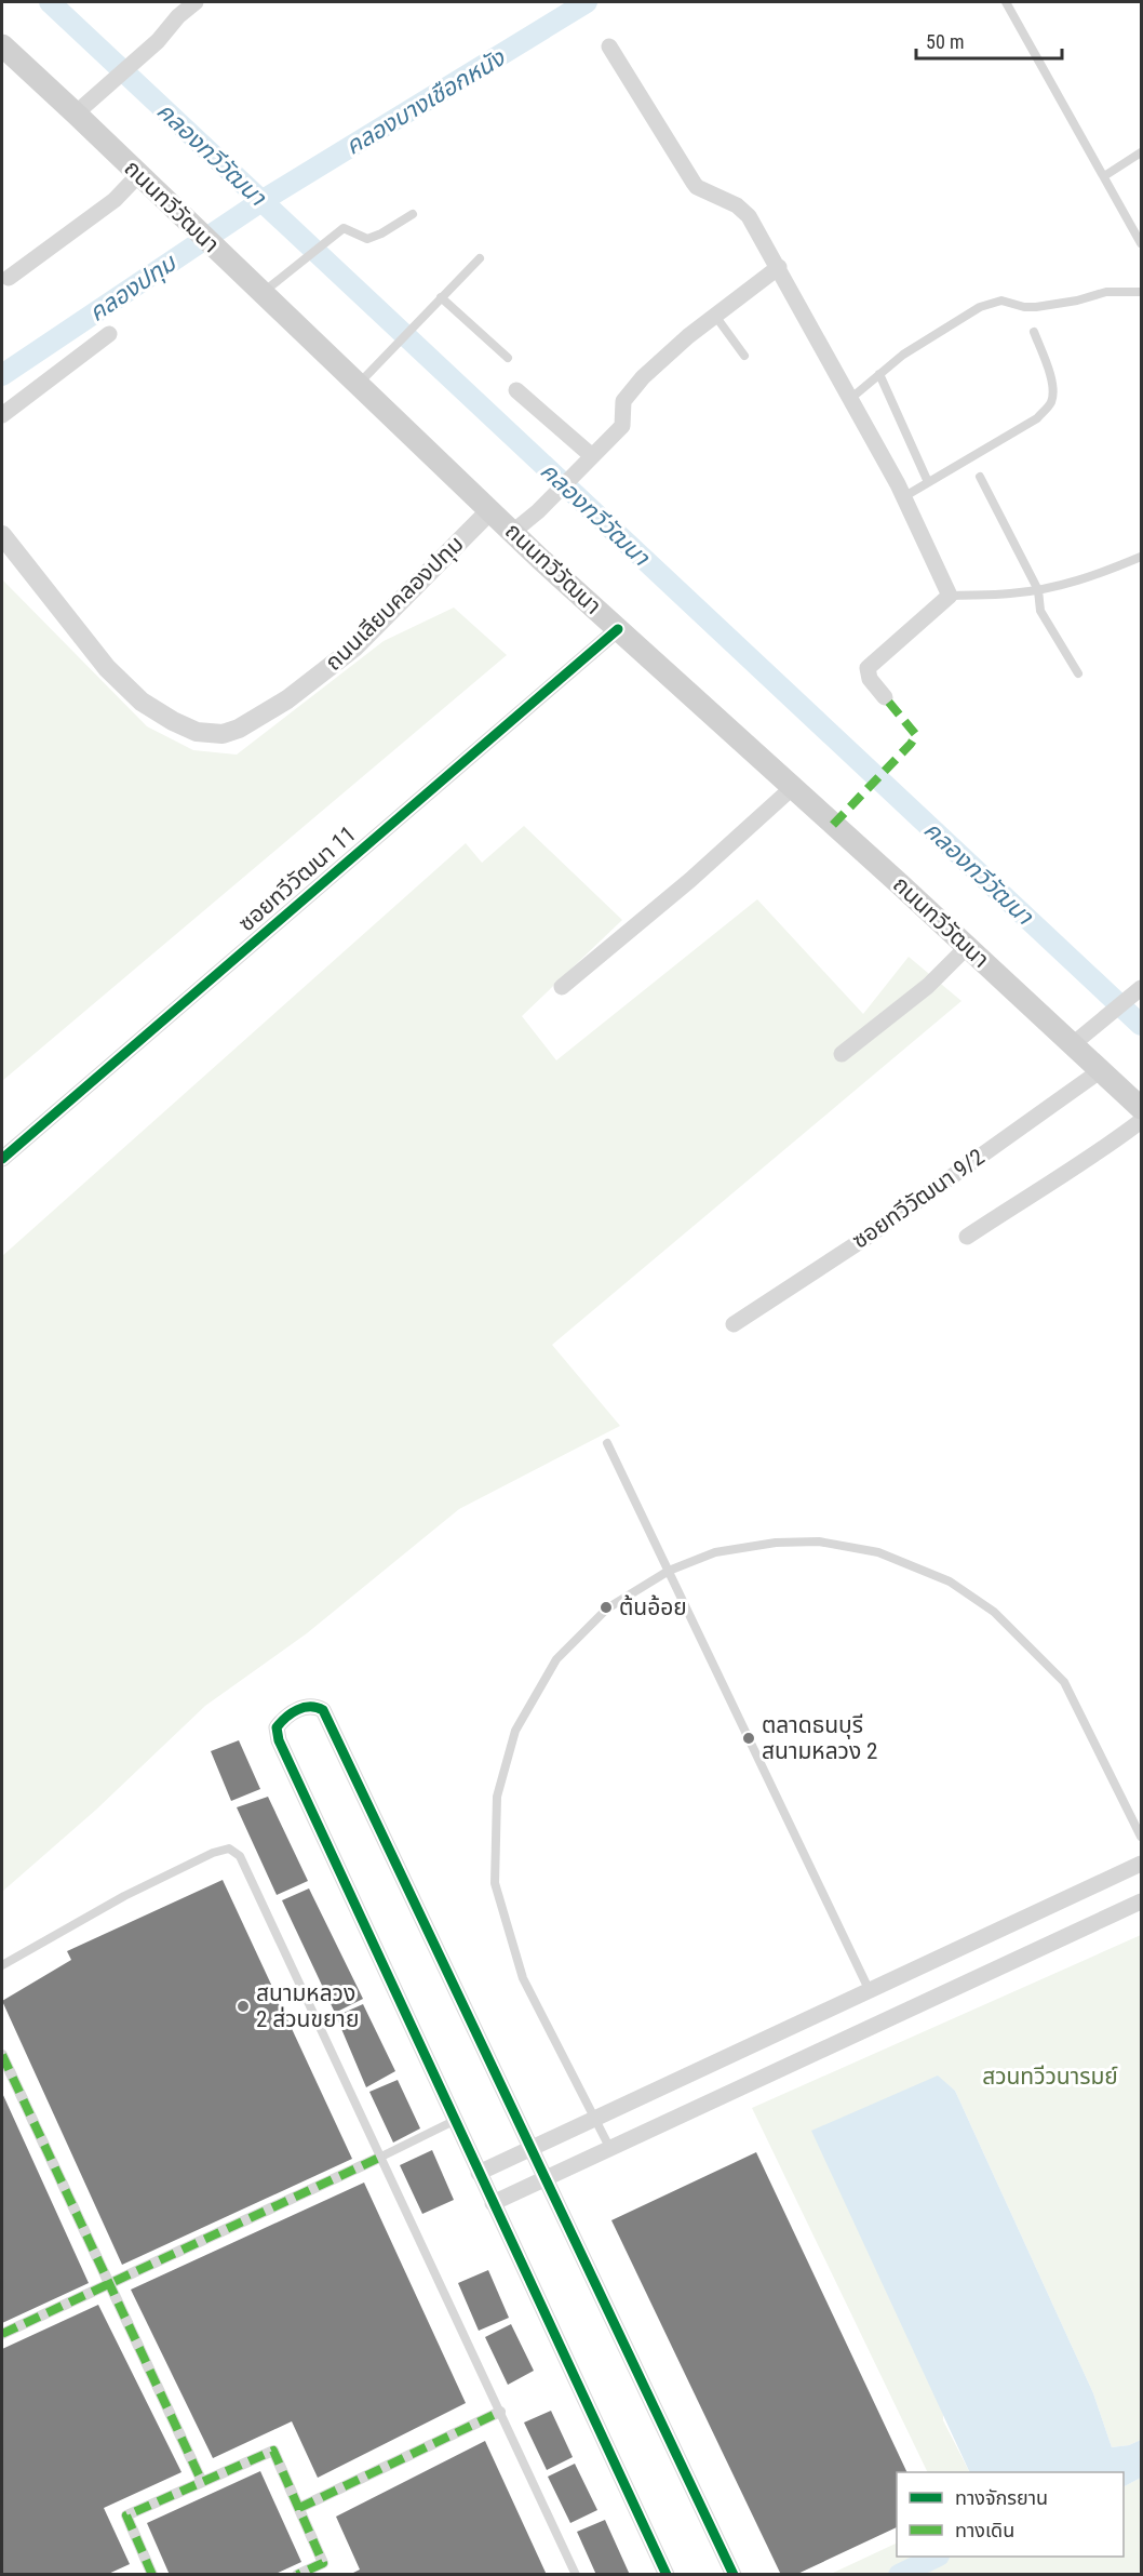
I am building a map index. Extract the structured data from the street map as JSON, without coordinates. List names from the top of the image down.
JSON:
{
  "streets": {
    "main road": ["ถนนทวีวัฒนา"],
    "street": ["ถนนเลียบคลองปทุม", "ซอยทวีวัฒนา 11", "ซอยทวีวัฒนา 9/2"]
  },
  "crossings": [
    ["ถนนทวีวัฒนา", "ถนนเลียบคลองปทุม"],
    ["ถนนทวีวัฒนา", "ซอยทวีวัฒนา 11"],
    ["ถนนทวีวัฒนา", "ซอยทวีวัฒนา 9/2"]
  ],
  "water": ["คลองบางเชือกหนัง", "คลองทวีวัฒนา", "คลองปทุม"],
  "parks": ["สวนทวีวนารมย์"],
  "places": ["ต้นอ้อย", "ตลาดธนบุรี สนามหลวง 2", "สนามหลวง 2 ส่วนขยาย"],
  "legend": ["ทางจักรยาน", "ทางเดิน"],
  "scale_bar": "50 m"
}
